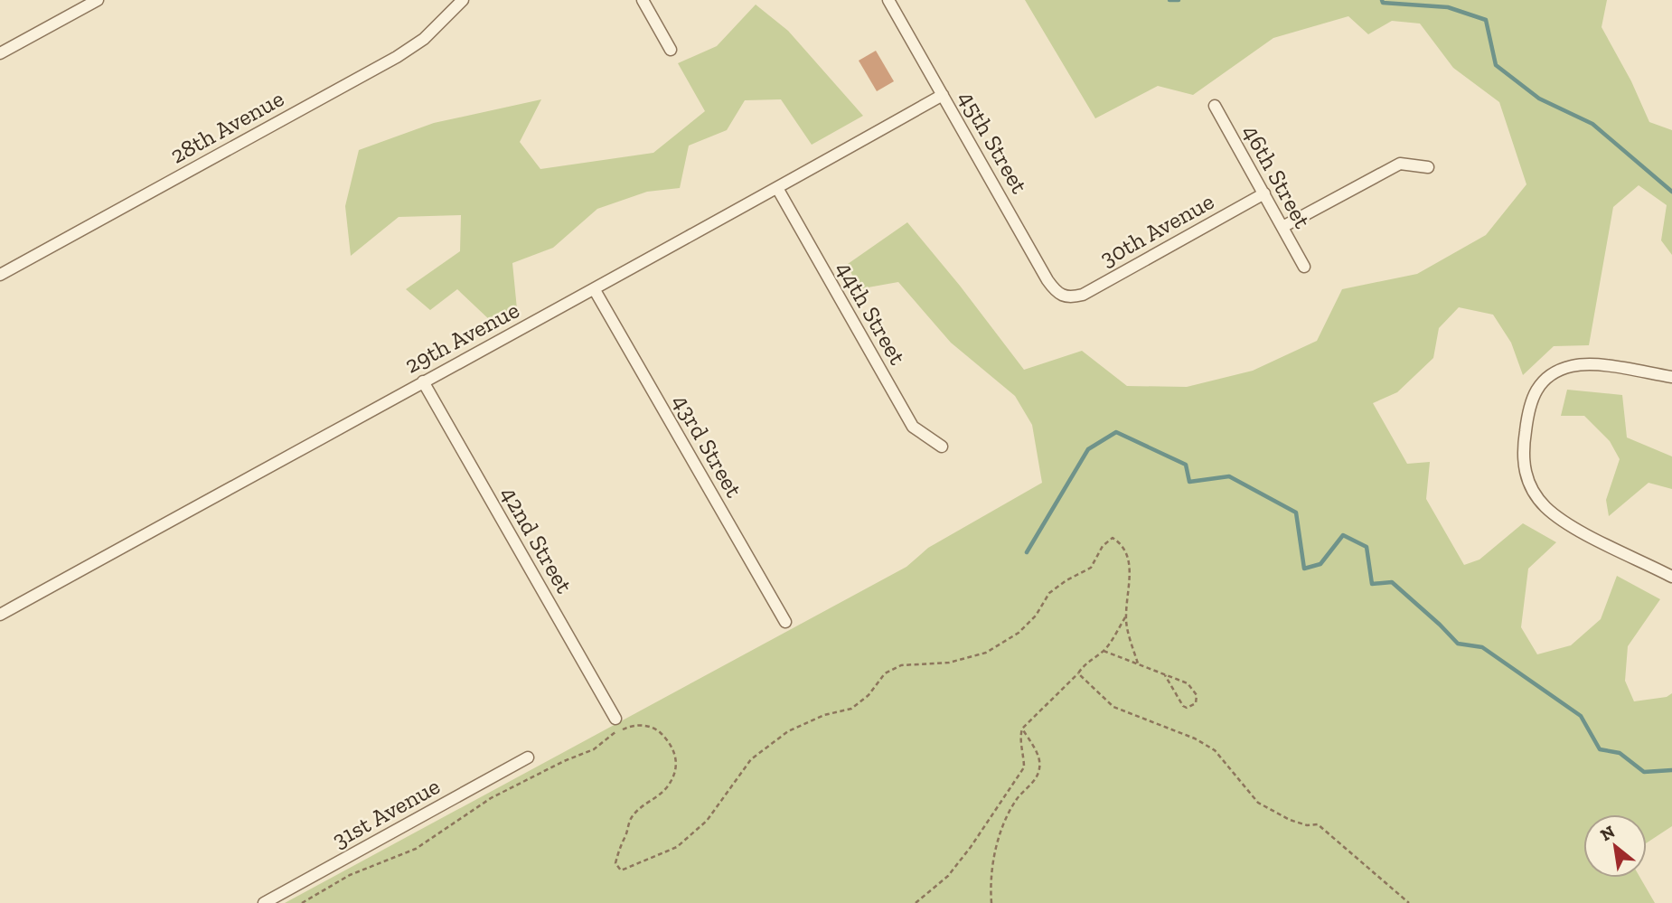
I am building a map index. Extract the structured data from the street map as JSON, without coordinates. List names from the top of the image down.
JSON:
{
  "streets": {
    "street": [
      "28th Avenue",
      "45th Street",
      "46th Street",
      "30th Avenue",
      "44th Street",
      "29th Avenue",
      "43rd Street",
      "42nd Street",
      "31st Avenue"
    ]
  },
  "crossings": [
    ["45th Street", "30th Avenue"],
    ["45th Street", "29th Avenue"],
    ["46th Street", "30th Avenue"],
    ["44th Street", "29th Avenue"],
    ["29th Avenue", "43rd Street"],
    ["29th Avenue", "42nd Street"]
  ],
  "north": "top left"
}
